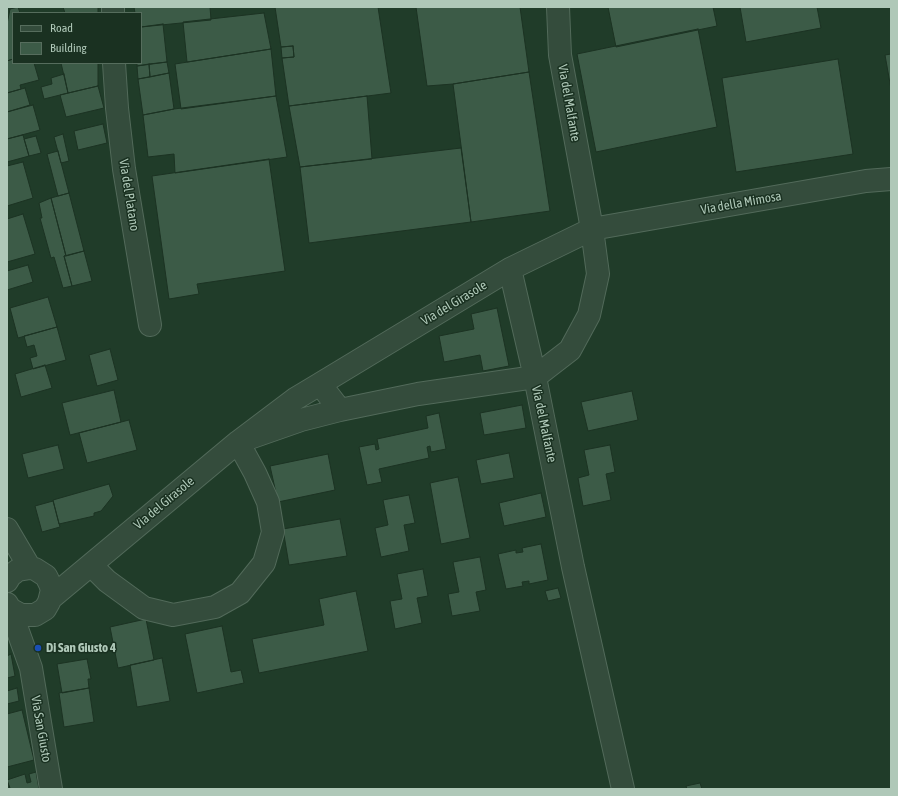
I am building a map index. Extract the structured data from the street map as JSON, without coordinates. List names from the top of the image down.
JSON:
{
  "streets": {
    "street": [
      "Via del Malfante",
      "Via del Platano",
      "Via della Mimosa",
      "Via del Girasole",
      "Via San Giusto"
    ]
  },
  "crossings": [
    ["Via del Malfante", "Via della Mimosa"],
    ["Via del Malfante", "Via del Girasole"],
    ["Via della Mimosa", "Via del Girasole"],
    ["Via del Girasole", "Via San Giusto"]
  ],
  "places": ["Di San Giusto 4"],
  "legend": ["Road", "Building"]
}
